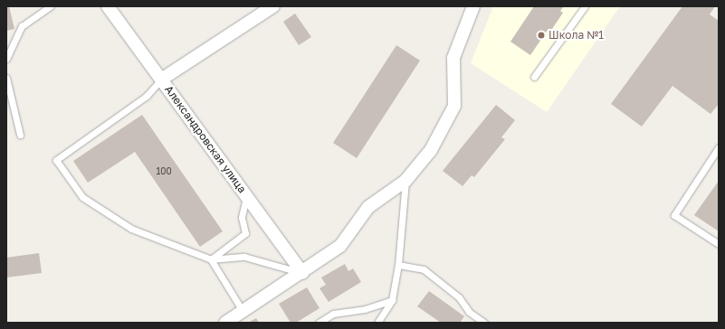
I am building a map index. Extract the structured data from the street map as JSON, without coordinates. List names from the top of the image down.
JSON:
{
  "streets": {
    "street": ["Александровская улица"]
  },
  "places": ["Школа №1"],
  "house_numbers": ["100"]
}
